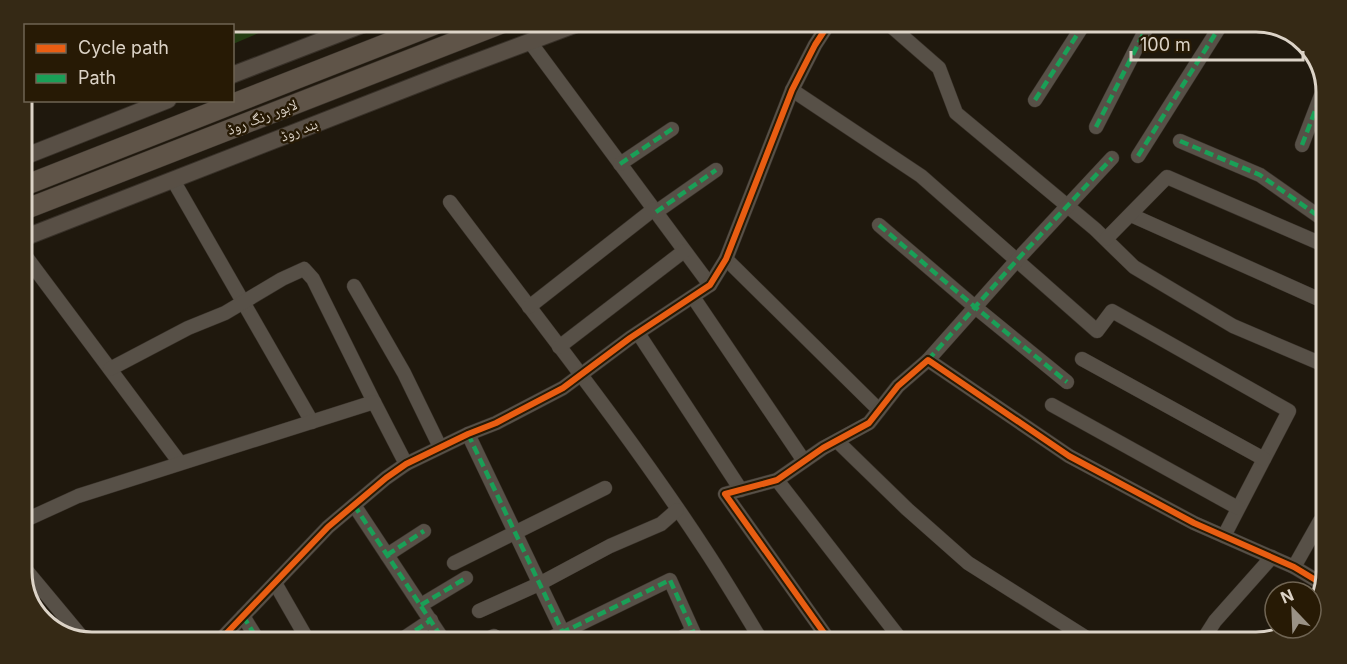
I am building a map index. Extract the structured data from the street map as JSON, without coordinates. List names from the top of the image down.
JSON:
{
  "streets": {
    "highway": ["لاہور رنگ روڈ"],
    "main road": ["بند روڈ"]
  },
  "legend": ["Cycle path", "Path"],
  "scale_bar": "100 m",
  "north": "top left"
}
